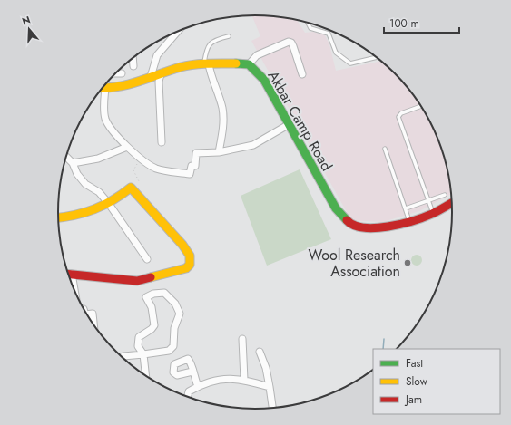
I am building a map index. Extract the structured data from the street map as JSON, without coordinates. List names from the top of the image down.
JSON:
{
  "streets": {
    "street": ["Akbar Camp Road"]
  },
  "places": ["Wool Research Association"],
  "legend": ["Fast", "Slow", "Jam"],
  "scale_bar": "100 m",
  "north": "top"
}
